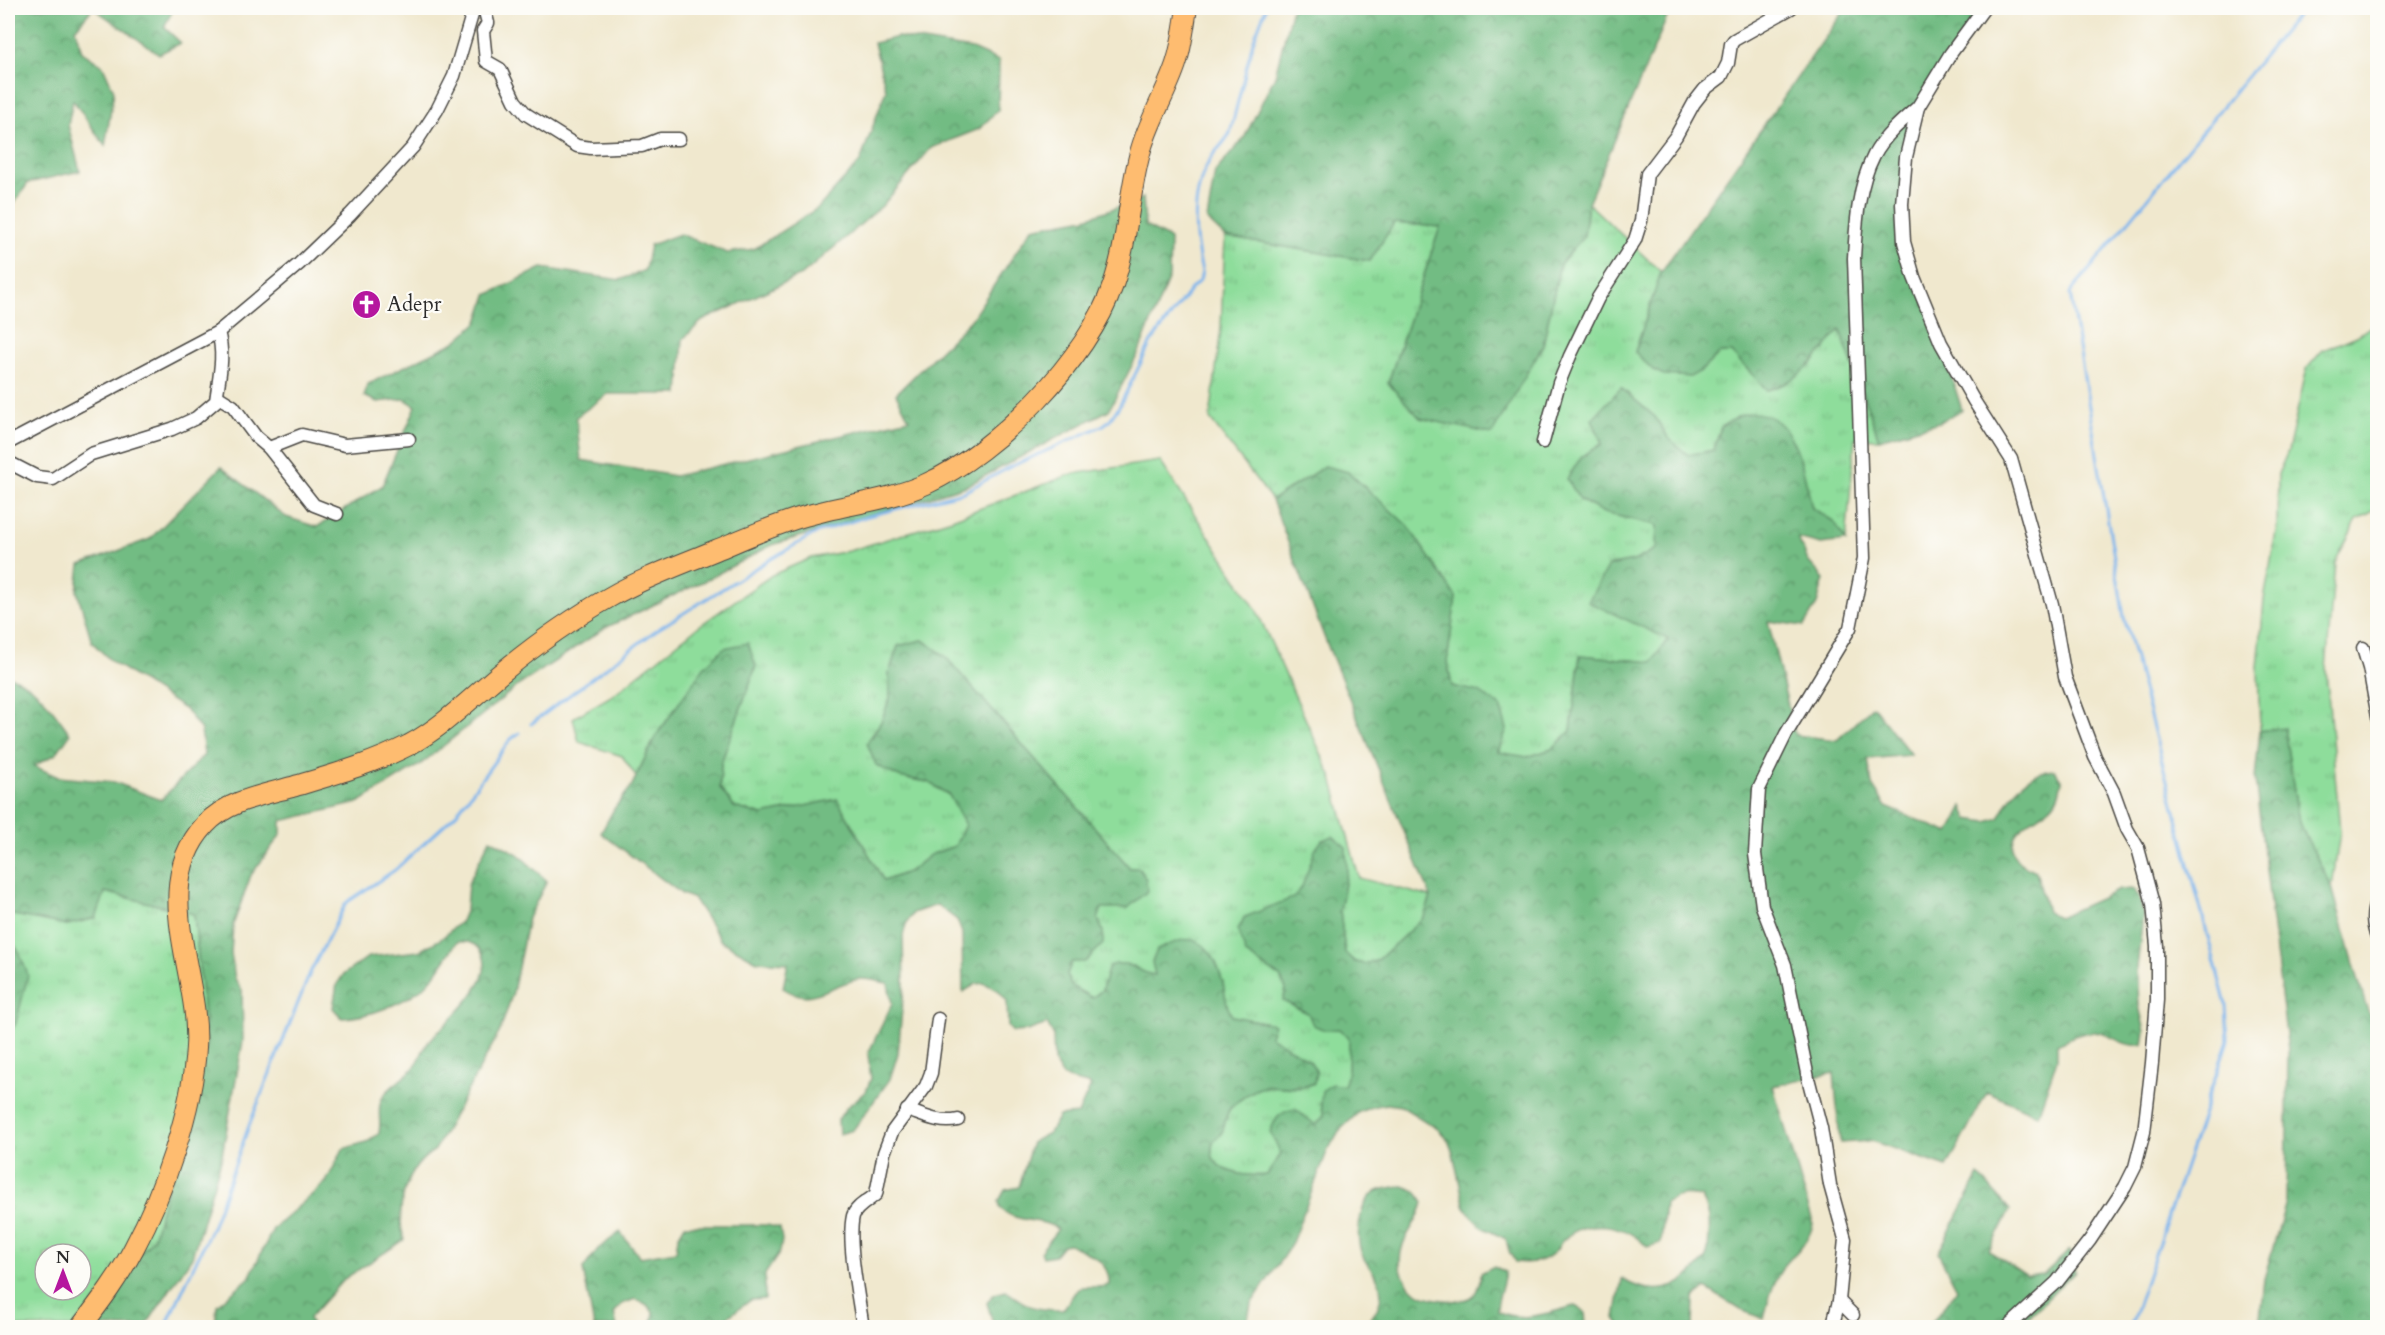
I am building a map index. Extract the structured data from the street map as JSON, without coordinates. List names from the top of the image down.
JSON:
{
  "places": {
    "church": ["Adepr"]
  },
  "north": "top"
}
